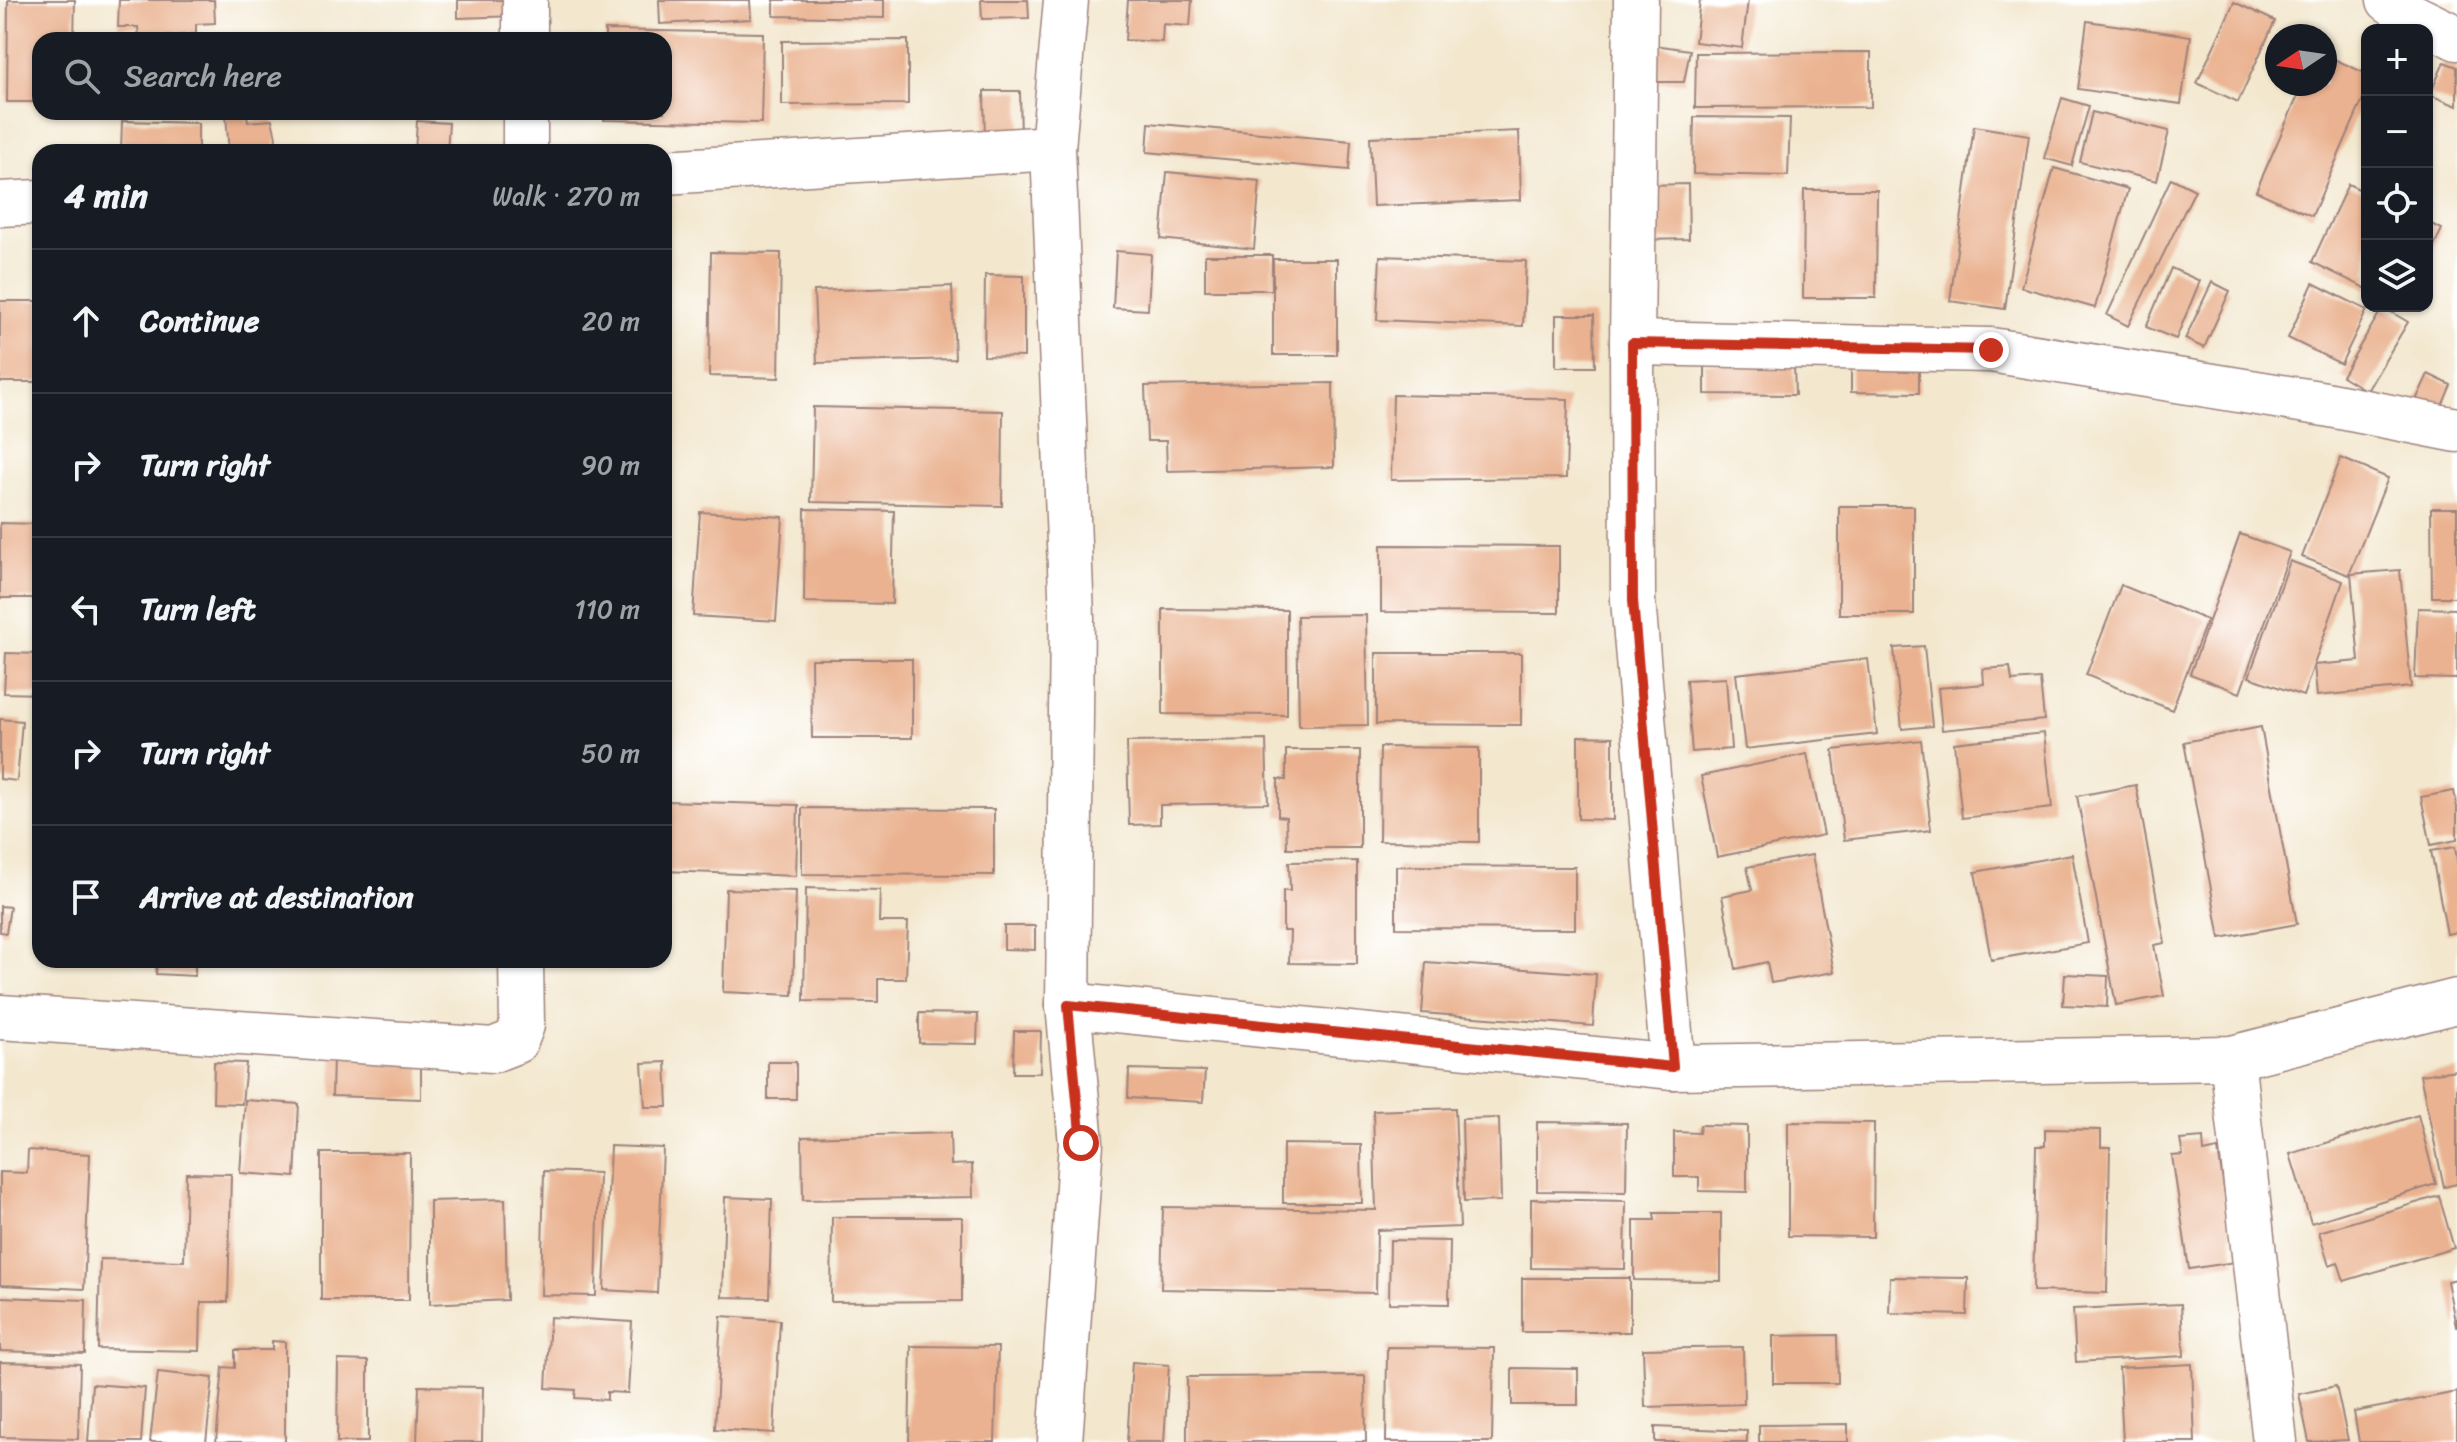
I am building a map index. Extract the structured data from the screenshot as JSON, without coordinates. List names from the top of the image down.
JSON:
{
  "north": "left",
  "page": {
    "map_buttons": ["+", "−"],
    "search": "Search here",
    "heading": ["4 min", "Walk · 270 m"],
    "list": [
      ["Continue", "20 m"],
      ["Turn right", "90 m"],
      ["Turn left", "110 m"],
      ["Turn right", "50 m"],
      "Arrive at destination"
    ]
  }
}
